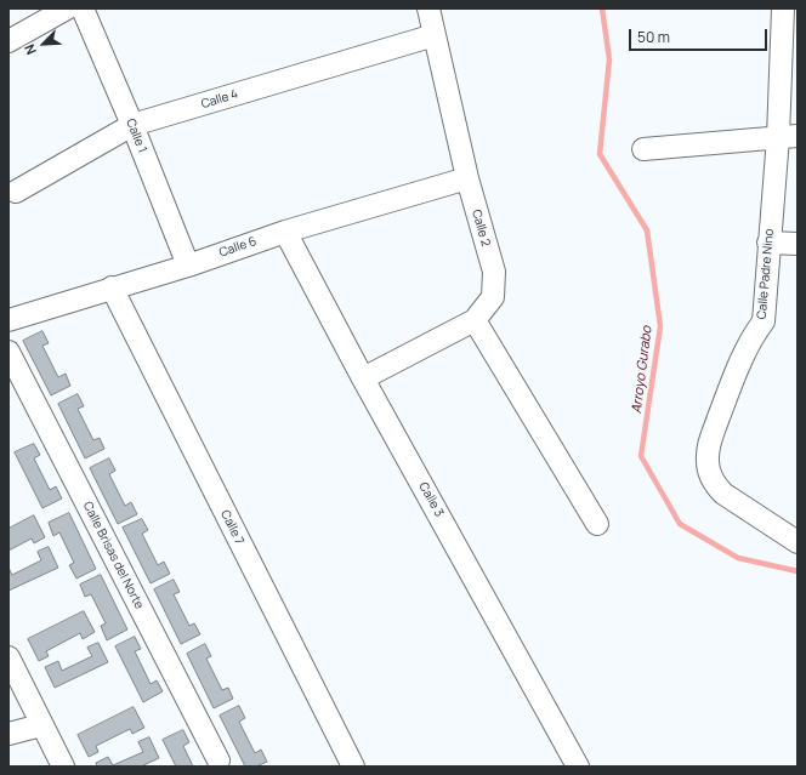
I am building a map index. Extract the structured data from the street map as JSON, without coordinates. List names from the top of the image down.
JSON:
{
  "streets": {
    "street": [
      "Calle 4",
      "Calle 1",
      "Calle 2",
      "Calle 6",
      "Calle Padre Nino",
      "Calle 3",
      "Calle 7",
      "Calle Brisas del Norte"
    ]
  },
  "crossings": [
    ["Calle 4", "Calle 1"],
    ["Calle 4", "Calle 2"],
    ["Calle 1", "Calle 6"],
    ["Calle 2", "Calle 6"],
    ["Calle 2", "Calle 3"],
    ["Calle 6", "Calle 3"],
    ["Calle 6", "Calle 7"]
  ],
  "water": ["Arroyo Gurabo"],
  "scale_bar": "50 m",
  "north": "bottom left"
}
